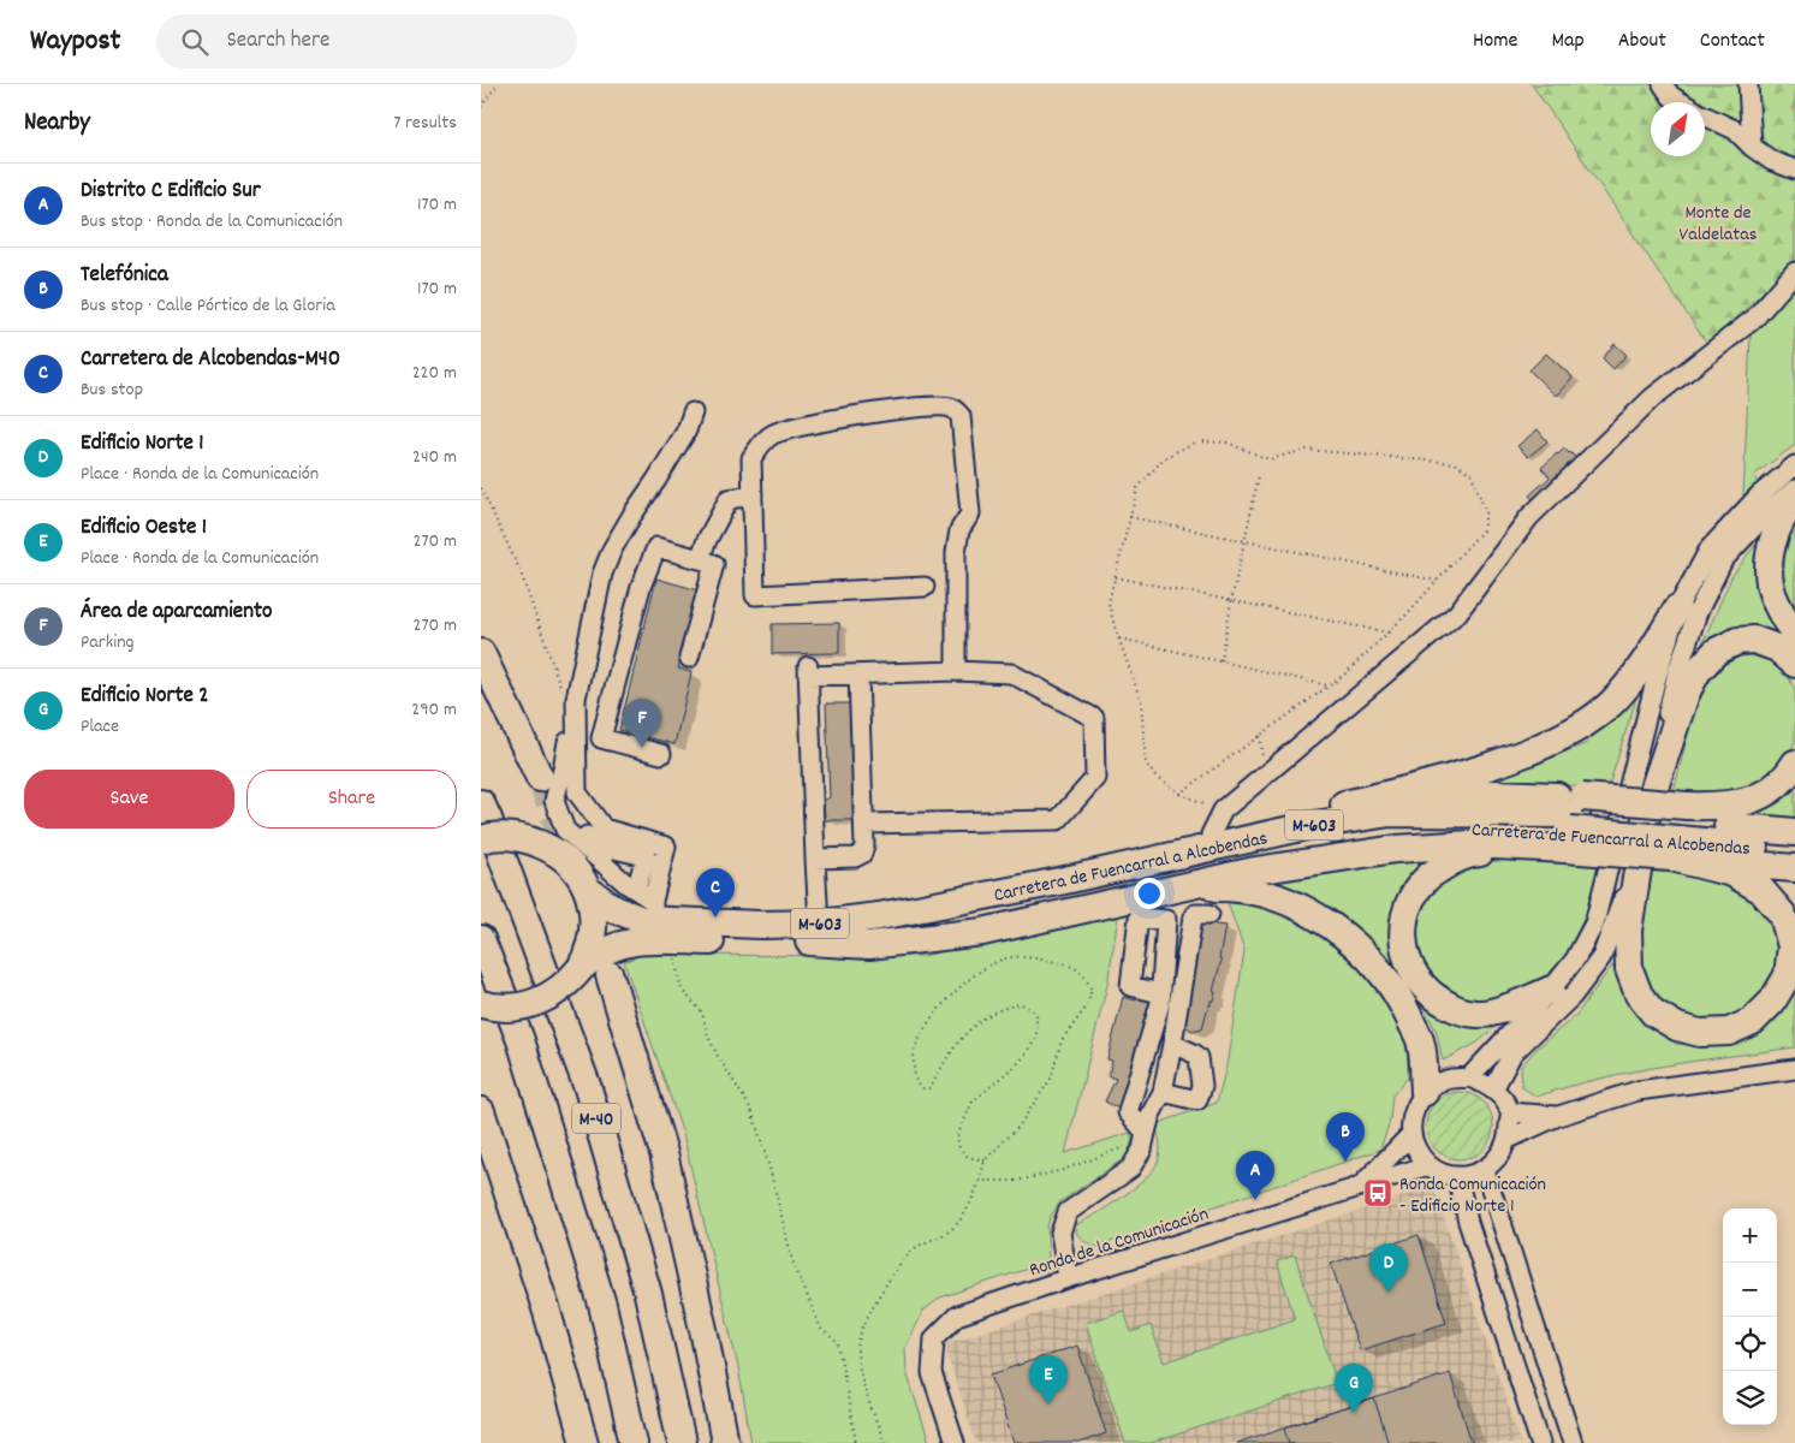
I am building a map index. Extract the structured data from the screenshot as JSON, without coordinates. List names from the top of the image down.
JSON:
{
  "streets": {
    "highway": ["M-603", "Carretera de Fuencarral a Alcobendas", "M-40"],
    "street": ["Ronda de la Comunicación"]
  },
  "crossings": [
    ["M-603", "Carretera de Fuencarral a Alcobendas"]
  ],
  "parks": ["Monte de Valdelatas"],
  "places": {
    "bus stop": ["Ronda Comunicación - Edificio Norte 1"]
  },
  "north": "top right",
  "page": {
    "header": "Waypost",
    "search": "Search here",
    "nav": [
      "Home",
      "Map",
      "About",
      "Contact"
    ],
    "heading": ["Nearby", "7 results"],
    "list": [
      {
        "mark": "A",
        "name": "Distrito C Edificio Sur",
        "note": "Bus stop · Ronda de la Comunicación",
        "value": "170 m"
      },
      {
        "mark": "B",
        "name": "Telefónica",
        "note": "Bus stop · Calle Pórtico de la Gloria",
        "value": "170 m"
      },
      {
        "mark": "C",
        "name": "Carretera de Alcobendas-M40",
        "note": "Bus stop",
        "value": "220 m"
      },
      {
        "mark": "D",
        "name": "Edificio Norte 1",
        "note": "Place · Ronda de la Comunicación",
        "value": "240 m"
      },
      {
        "mark": "E",
        "name": "Edificio Oeste 1",
        "note": "Place · Ronda de la Comunicación",
        "value": "270 m"
      },
      {
        "mark": "F",
        "name": "Área de aparcamiento",
        "note": "Parking",
        "value": "270 m"
      },
      {
        "mark": "G",
        "name": "Edificio Norte 2",
        "note": "Place",
        "value": "290 m"
      }
    ],
    "pins": [
      "F",
      "C",
      "B",
      "A",
      "D",
      "E",
      "G"
    ],
    "buttons": ["Save", "Share"],
    "map_buttons": ["+", "−"]
  }
}
